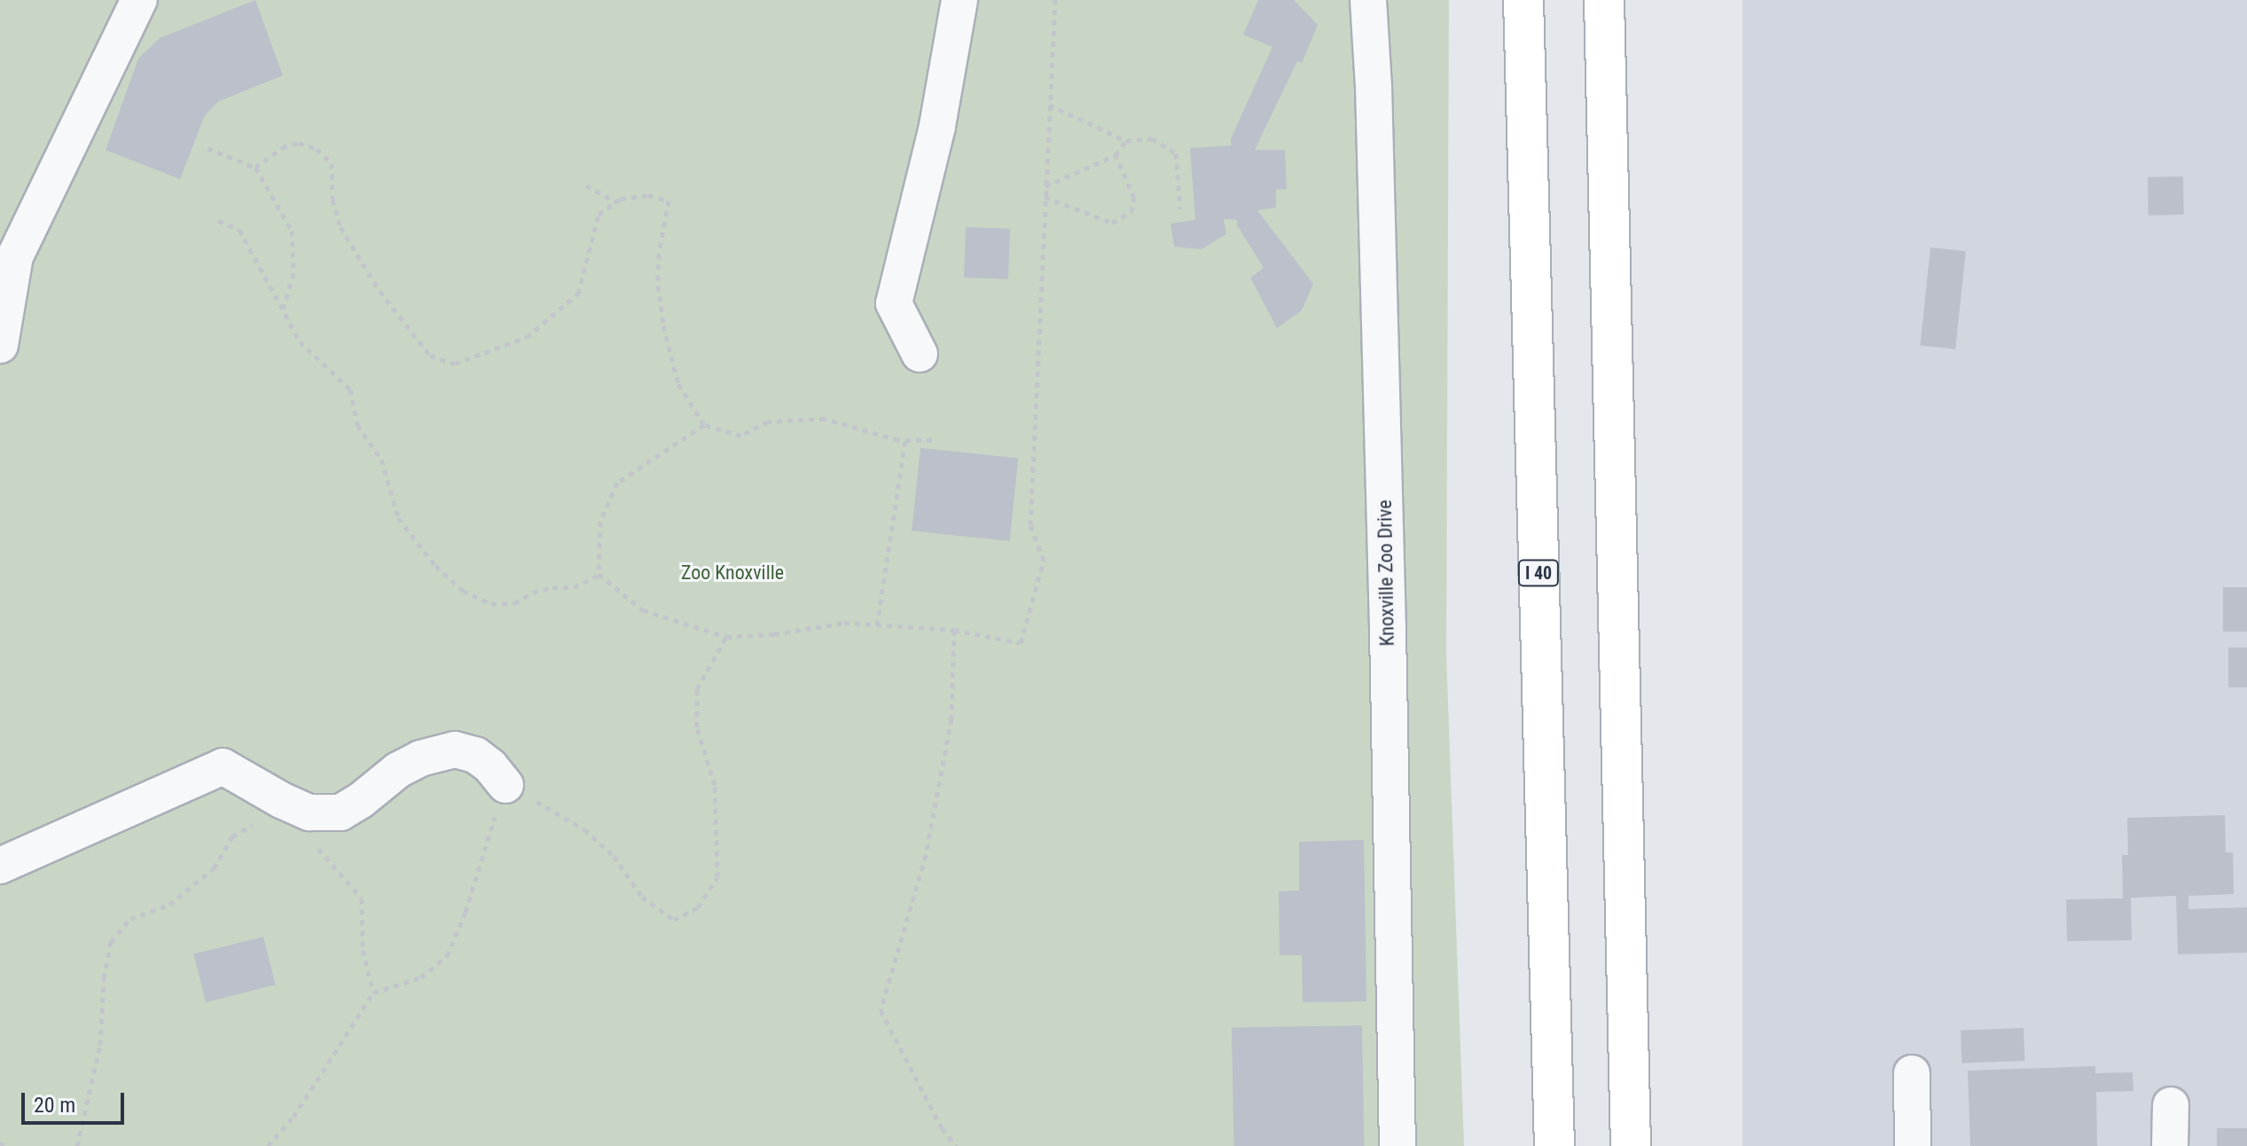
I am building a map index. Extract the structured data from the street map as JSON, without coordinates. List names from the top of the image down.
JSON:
{
  "streets": {
    "highway": ["I 40"],
    "street": ["Knoxville Zoo Drive"]
  },
  "parks": ["Zoo Knoxville"],
  "scale_bar": "20 m"
}
